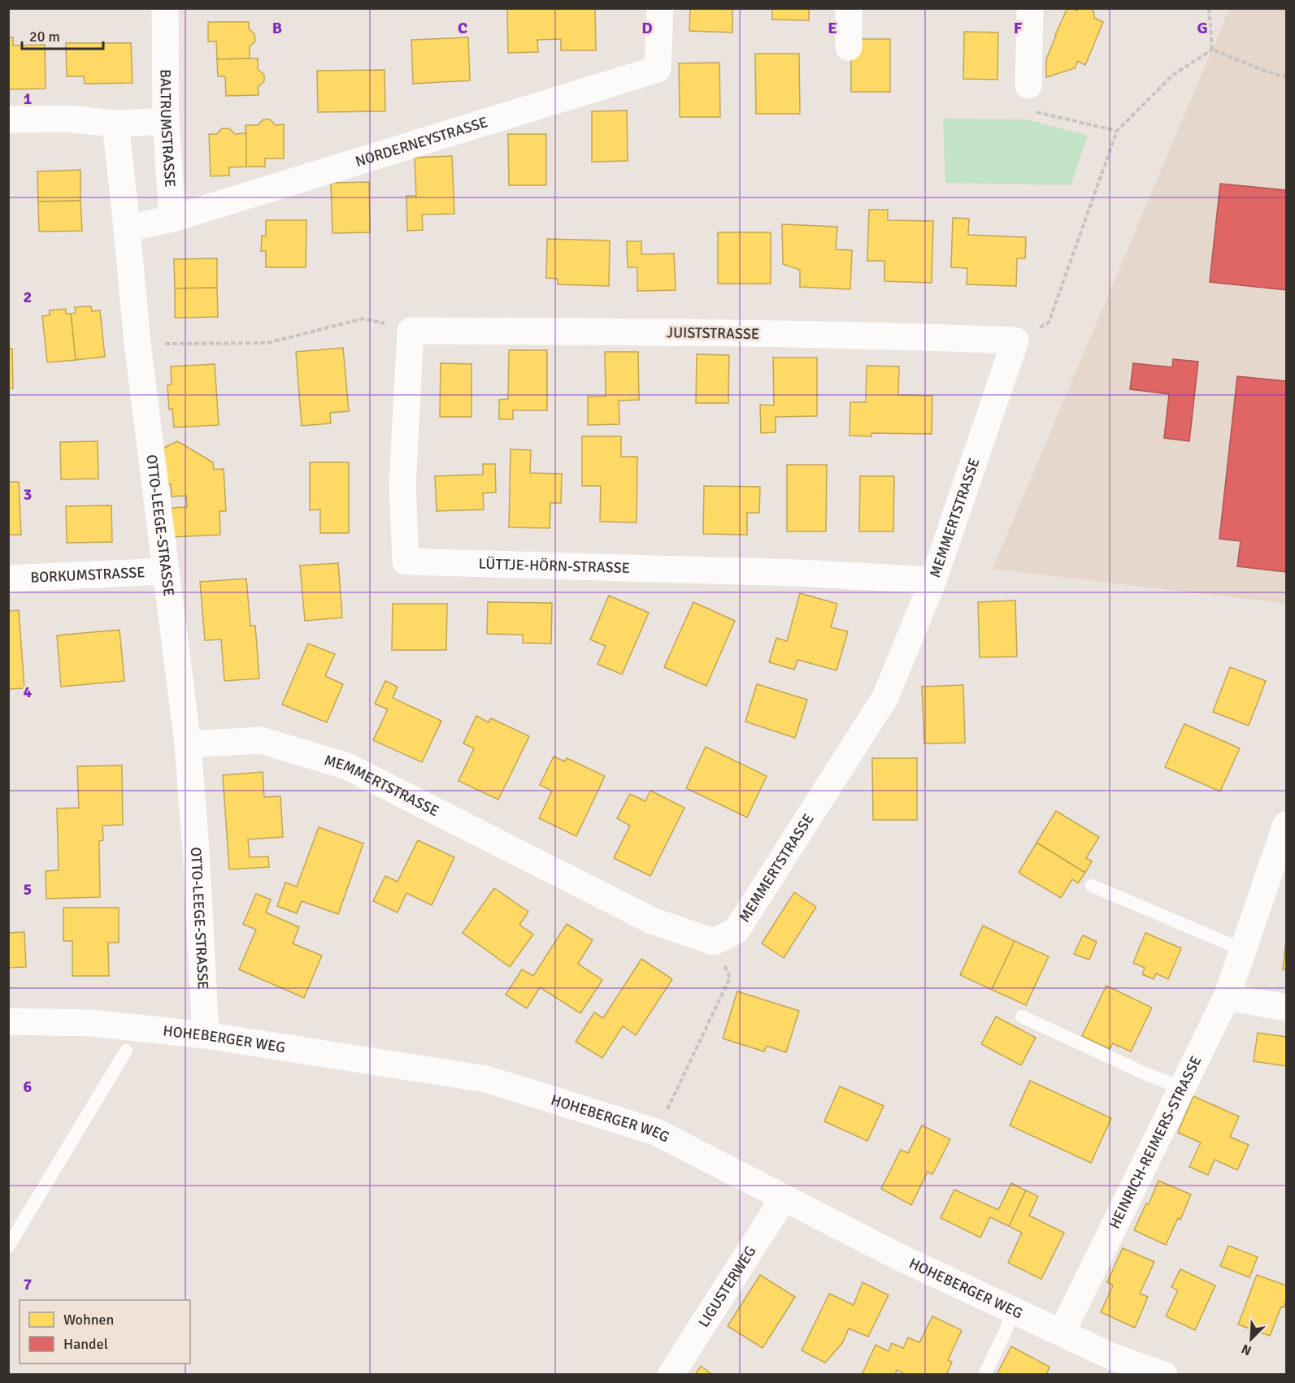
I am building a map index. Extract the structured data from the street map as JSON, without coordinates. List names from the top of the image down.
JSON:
{
  "streets": {
    "street": [
      "BALTRUMSTRASSE",
      "NORDERNEYSTRASSE",
      "JUISTSTRASSE",
      "MEMMERTSTRASSE",
      "OTTO-LEEGE-STRASSE",
      "LÜTTJE-HÖRN-STRASSE",
      "BORKUMSTRASSE",
      "HOHEBERGER WEG",
      "HEINRICH-REIMERS-STRASSE",
      "LIGUSTERWEG"
    ]
  },
  "crossings": [
    ["BALTRUMSTRASSE", "NORDERNEYSTRASSE"],
    ["NORDERNEYSTRASSE", "OTTO-LEEGE-STRASSE"],
    ["JUISTSTRASSE", "MEMMERTSTRASSE"],
    ["JUISTSTRASSE", "LÜTTJE-HÖRN-STRASSE"],
    ["MEMMERTSTRASSE", "OTTO-LEEGE-STRASSE"],
    ["MEMMERTSTRASSE", "LÜTTJE-HÖRN-STRASSE"],
    ["OTTO-LEEGE-STRASSE", "BORKUMSTRASSE"],
    ["OTTO-LEEGE-STRASSE", "HOHEBERGER WEG"],
    ["HOHEBERGER WEG", "HEINRICH-REIMERS-STRASSE"],
    ["HOHEBERGER WEG", "LIGUSTERWEG"]
  ],
  "legend": ["Wohnen", "Handel"],
  "scale_bar": "20 m",
  "north": "bottom left",
  "grid": {
    "columns": [
      "B",
      "C",
      "D",
      "E",
      "F",
      "G"
    ],
    "rows": [
      "1",
      "2",
      "3",
      "4",
      "5",
      "6",
      "7"
    ]
  }
}
